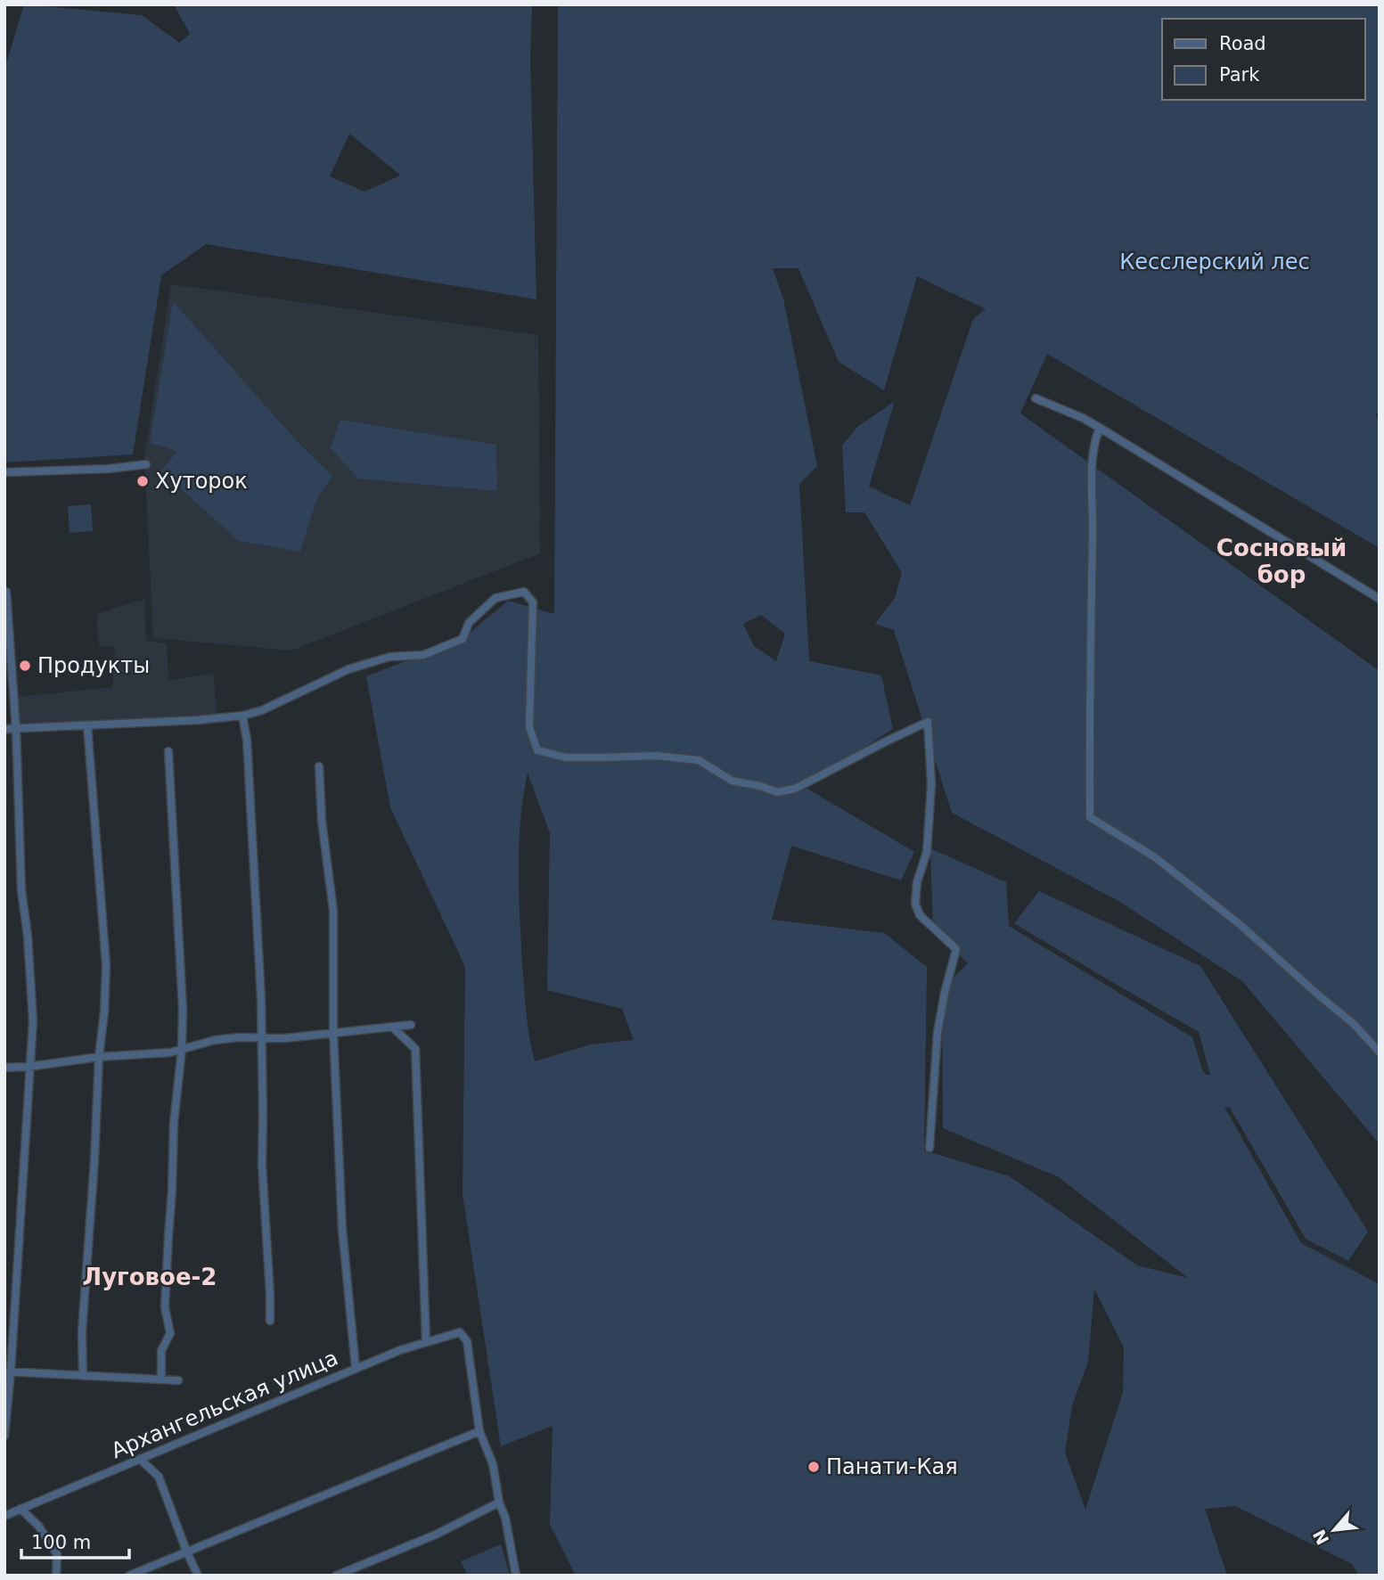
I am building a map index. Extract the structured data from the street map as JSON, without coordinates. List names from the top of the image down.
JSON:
{
  "streets": {
    "street": ["Архангельская улица"]
  },
  "districts": ["Сосновый бор", "Луговое-2"],
  "parks": ["Кесслерский лес"],
  "places": ["Хуторок", "Продукты", "Панати-Кая"],
  "legend": ["Road", "Park"],
  "scale_bar": "100 m",
  "north": "bottom left"
}
